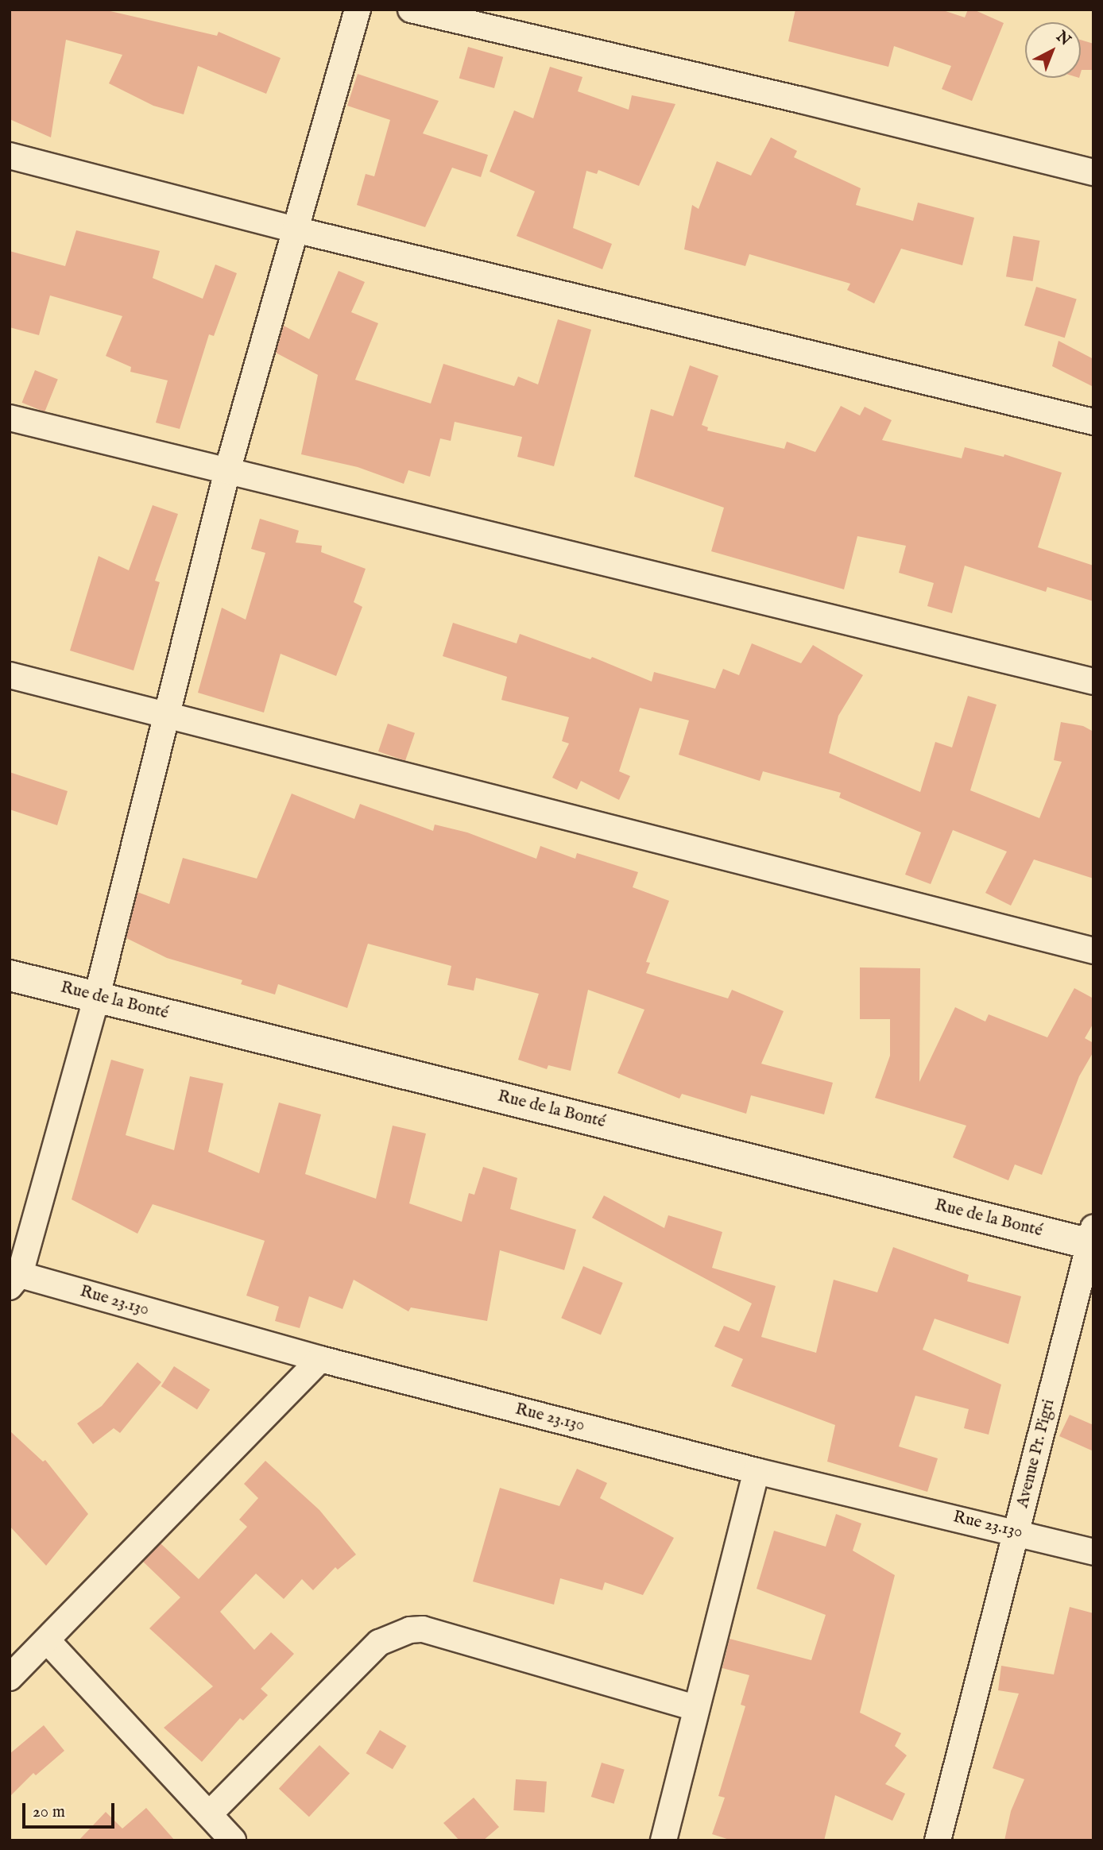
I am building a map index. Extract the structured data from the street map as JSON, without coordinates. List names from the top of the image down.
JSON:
{
  "streets": {
    "street": ["Rue de la Bonté", "Rue 23.130", "Avenue Pr. Pigri"]
  },
  "crossings": [
    ["Rue de la Bonté", "Avenue Pr. Pigri"],
    ["Rue 23.130", "Avenue Pr. Pigri"]
  ],
  "scale_bar": "20 m",
  "north": "top right"
}
